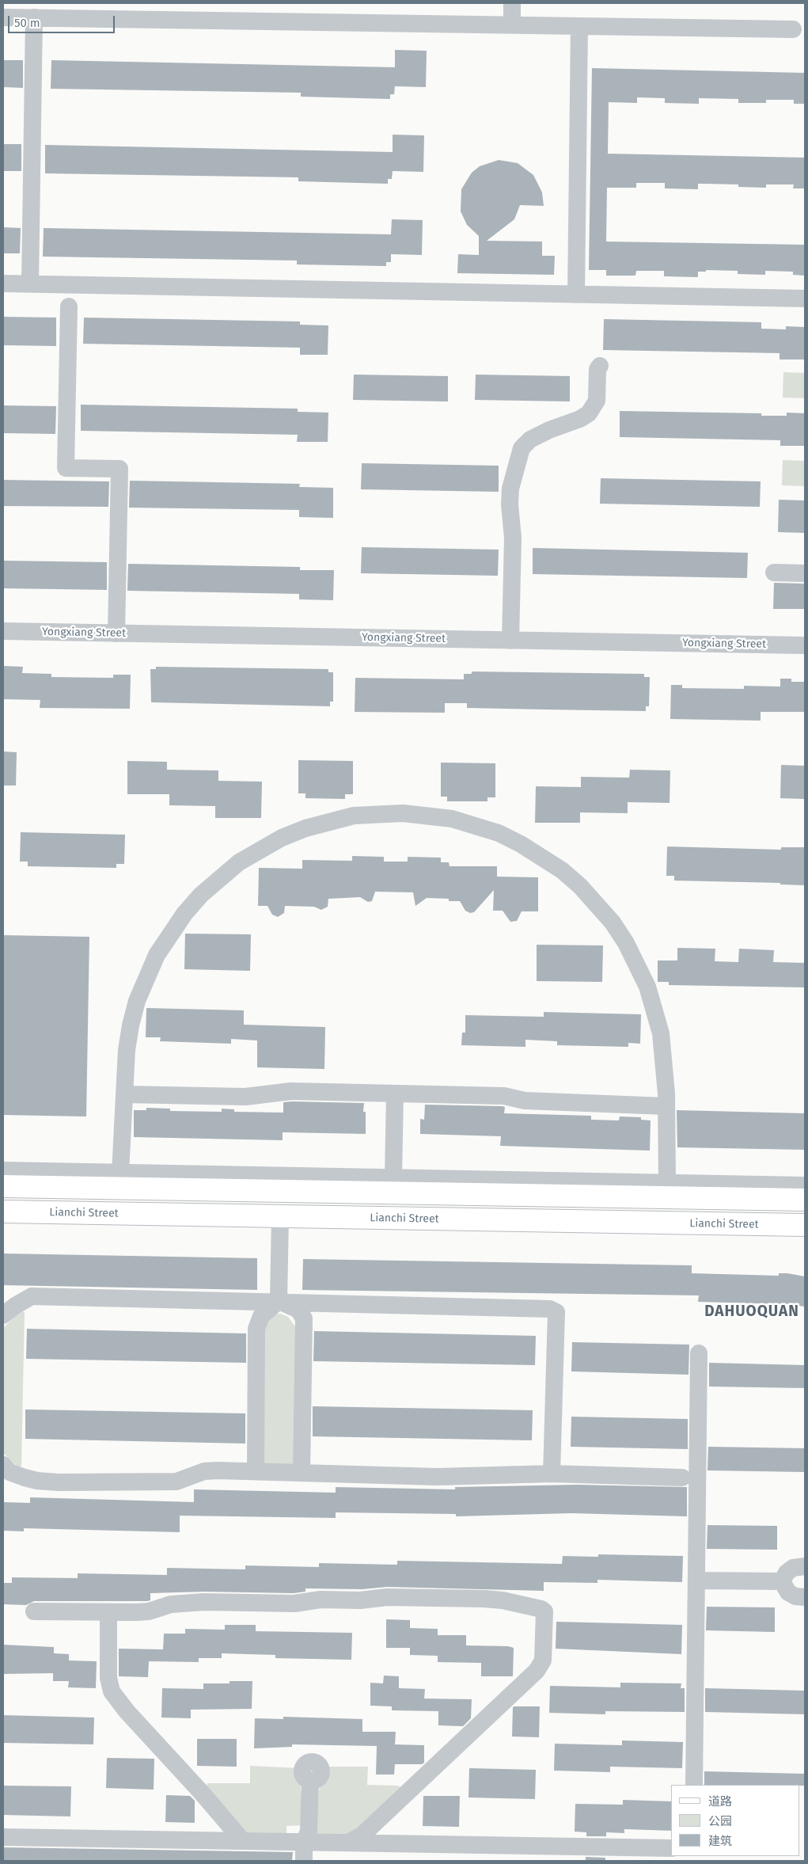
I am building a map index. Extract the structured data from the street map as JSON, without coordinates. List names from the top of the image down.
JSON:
{
  "streets": {
    "main road": ["Lianchi Street"],
    "street": ["Yongxiang Street"]
  },
  "districts": ["DAHUOQUAN"],
  "legend": ["道路", "公园", "建筑"],
  "scale_bar": "50 m"
}
